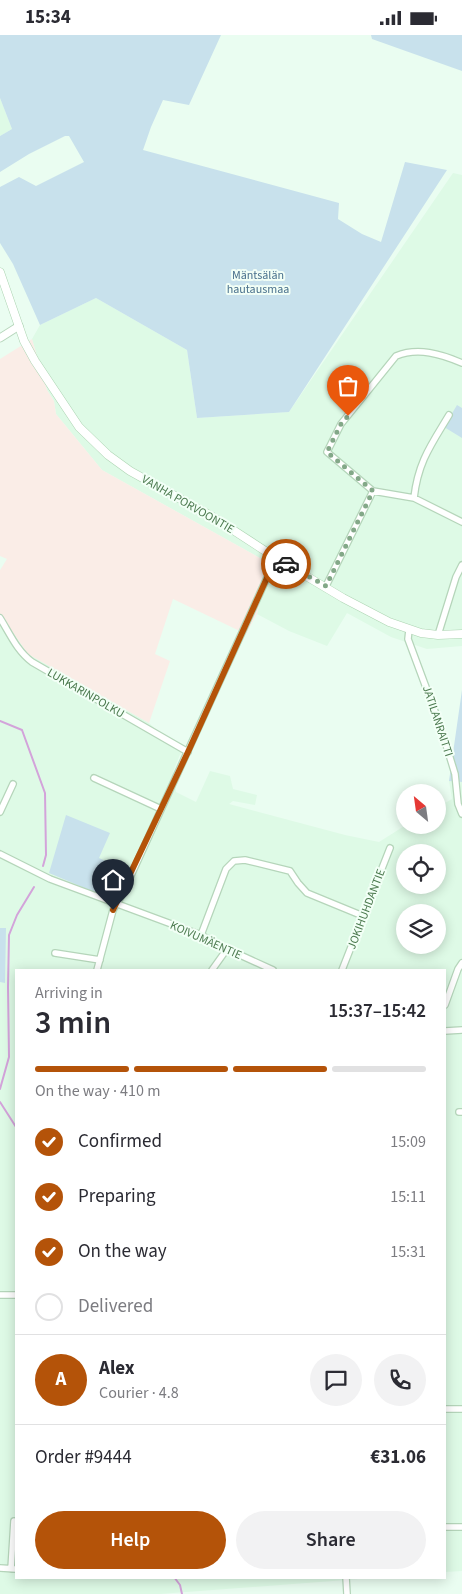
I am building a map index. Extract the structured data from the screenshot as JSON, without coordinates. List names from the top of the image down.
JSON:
{
  "streets": {
    "main road": ["VANHA PORVOONTIE"],
    "street": [
      "LUKKARINPOLKU",
      "JATILANRAITTI",
      "JOKIHUHDANTIE",
      "KOIVUMÄENTIE"
    ]
  },
  "crossings": [
    ["VANHA PORVOONTIE", "JATILANRAITTI"]
  ],
  "parks": ["Mäntsälän hautausmaa"],
  "north": "top left",
  "page": {
    "status": "15:34",
    "heading": ["3 min", "Arriving in", "15:37–15:42"],
    "panel": [
      "Alex",
      "Courier · 4.8",
      "Order #9444",
      "€31.06"
    ],
    "bar": "On the way · 410 m",
    "list": [
      ["Confirmed", "15:09"],
      ["Preparing", "15:11"],
      ["On the way", "15:31"],
      "Delivered"
    ],
    "round": "A",
    "buttons": ["Help", "Share"]
  }
}
